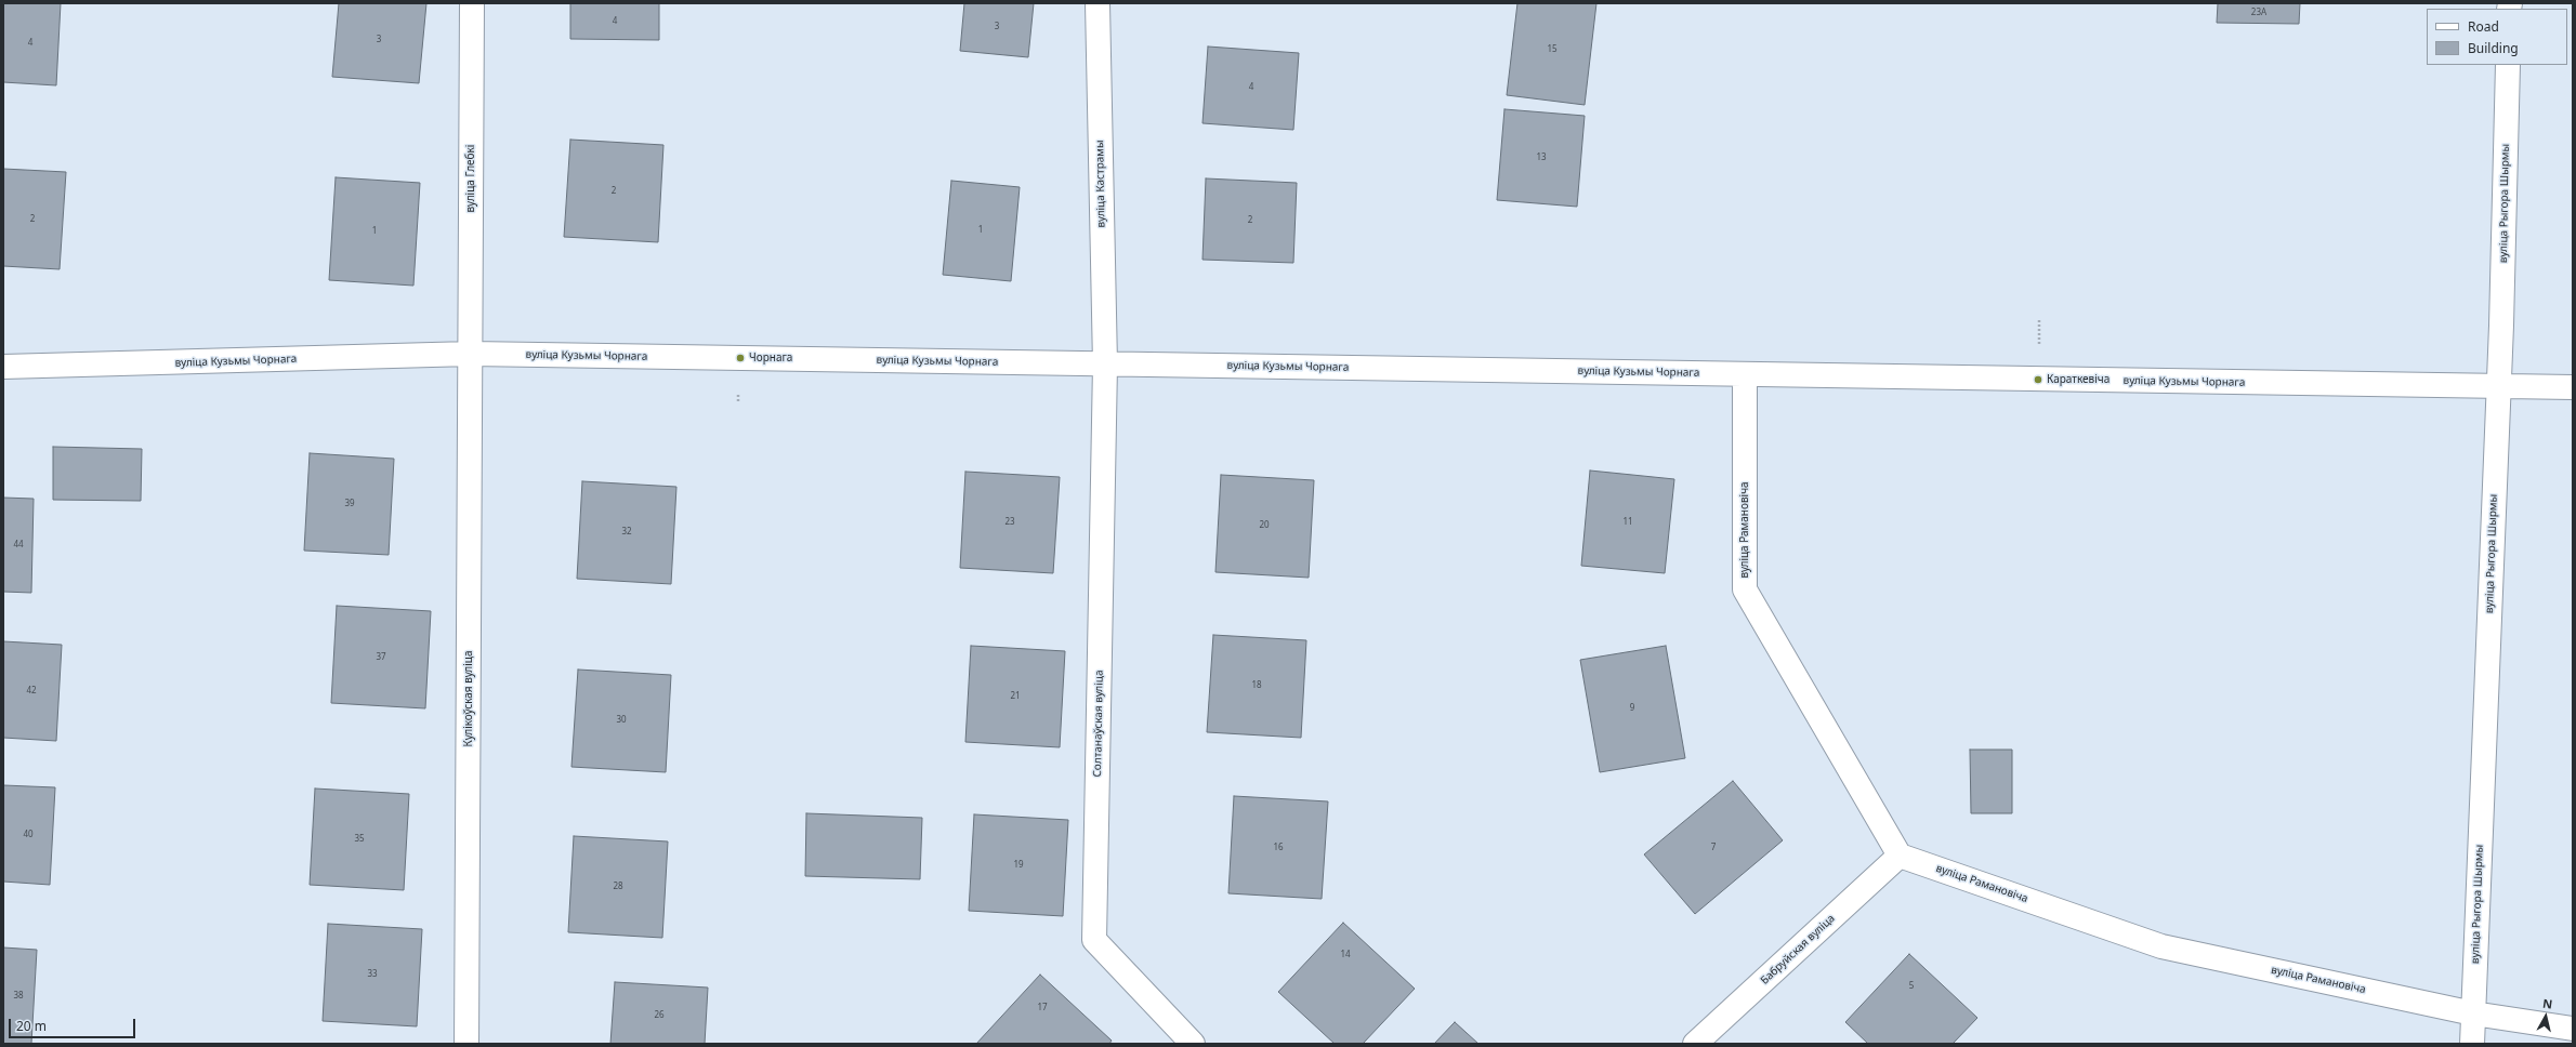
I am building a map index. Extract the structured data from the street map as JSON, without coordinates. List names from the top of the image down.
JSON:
{
  "streets": {
    "street": [
      "вуліца Глебкі",
      "вуліца Кастрамы",
      "вуліца Рыгора Шырмы",
      "вуліца Кузьмы Чорнага",
      "вуліца Рамановіча",
      "Кулікоўская вуліца",
      "Солтанаўская вуліца",
      "Бабруйская вуліца"
    ]
  },
  "crossings": [
    ["вуліца Глебкі", "вуліца Кузьмы Чорнага"],
    ["вуліца Глебкі", "Кулікоўская вуліца"],
    ["вуліца Кастрамы", "вуліца Кузьмы Чорнага"],
    ["вуліца Кастрамы", "Солтанаўская вуліца"],
    ["вуліца Рыгора Шырмы", "вуліца Кузьмы Чорнага"],
    ["вуліца Рыгора Шырмы", "вуліца Рамановіча"],
    ["вуліца Кузьмы Чорнага", "вуліца Рамановіча"],
    ["вуліца Кузьмы Чорнага", "Кулікоўская вуліца"],
    ["вуліца Кузьмы Чорнага", "Солтанаўская вуліца"],
    ["вуліца Рамановіча", "Бабруйская вуліца"]
  ],
  "places": ["Чорнага", "Караткевіча"],
  "house_numbers": [
    "23А",
    "4",
    "3",
    "3",
    "4",
    "15",
    "4",
    "13",
    "2",
    "2",
    "2",
    "1",
    "1",
    "39",
    "23",
    "11",
    "20",
    "32",
    "44",
    "37",
    "18",
    "42",
    "21",
    "9",
    "30",
    "40",
    "35",
    "16",
    "7",
    "19",
    "28",
    "14",
    "33",
    "5",
    "38",
    "17",
    "26"
  ],
  "legend": ["Road", "Building"],
  "scale_bar": "20 m",
  "north": "top"
}
